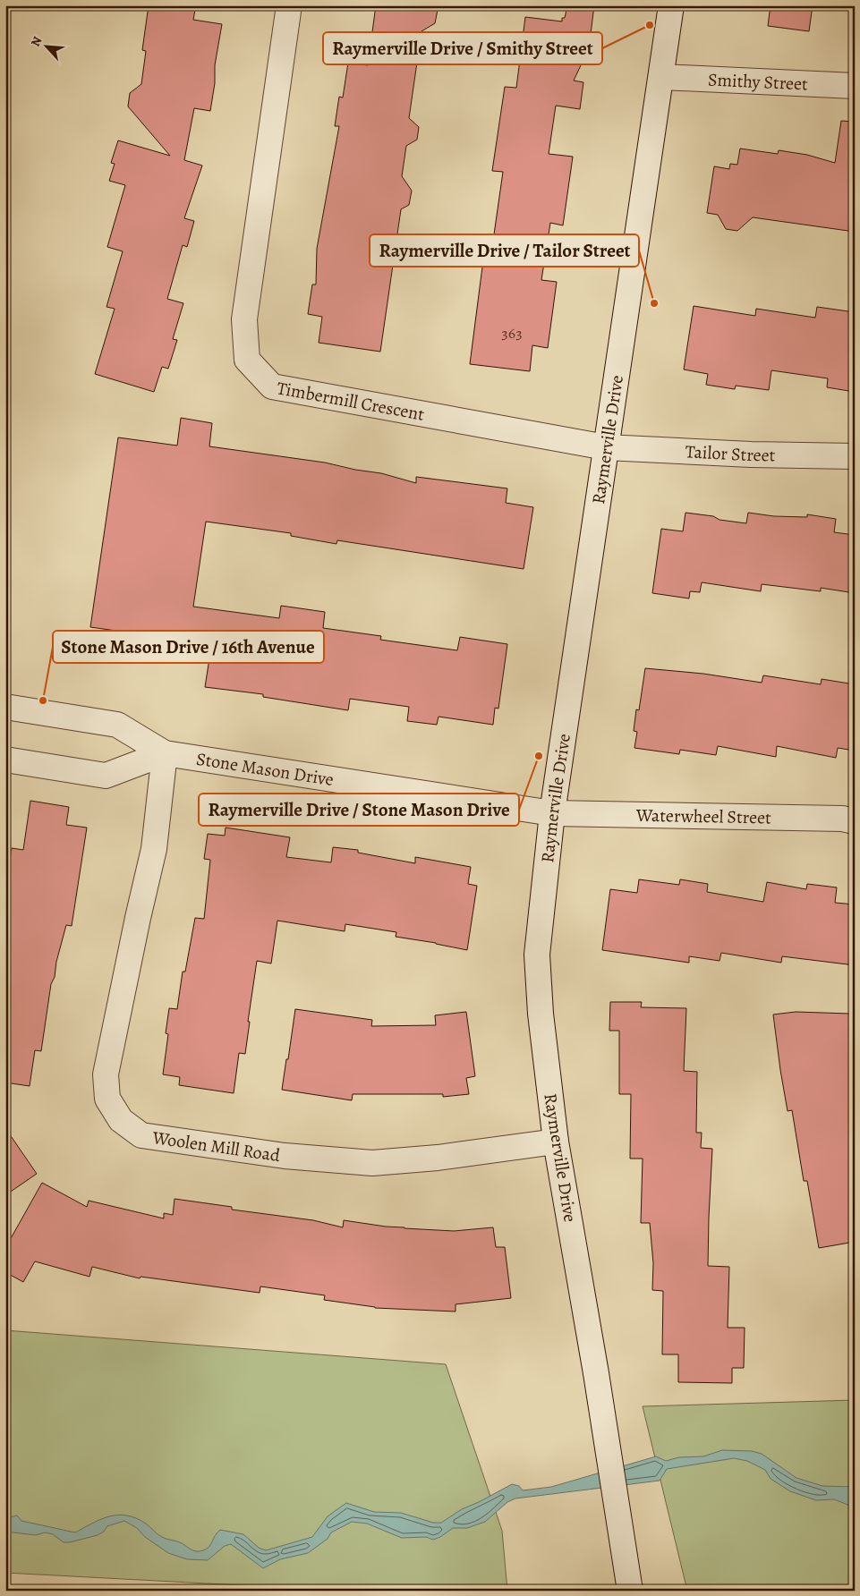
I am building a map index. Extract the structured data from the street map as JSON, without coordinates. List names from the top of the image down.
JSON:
{
  "streets": {
    "street": [
      "Smithy Street",
      "Timbermill Crescent",
      "Raymerville Drive",
      "Tailor Street",
      "Stone Mason Drive",
      "Waterwheel Street",
      "Woolen Mill Road"
    ]
  },
  "crossings": [
    ["Smithy Street", "Raymerville Drive"],
    ["Timbermill Crescent", "Raymerville Drive"],
    ["Timbermill Crescent", "Tailor Street"],
    ["Raymerville Drive", "Tailor Street"],
    ["Raymerville Drive", "Stone Mason Drive"],
    ["Raymerville Drive", "Waterwheel Street"],
    ["Raymerville Drive", "Woolen Mill Road"],
    ["Stone Mason Drive", "Waterwheel Street"],
    ["Stone Mason Drive", "Woolen Mill Road"]
  ],
  "places": [
    "Raymerville Drive / Smithy Street",
    "Raymerville Drive / Tailor Street",
    "Stone Mason Drive / 16th Avenue",
    "Raymerville Drive / Stone Mason Drive"
  ],
  "house_numbers": ["363"],
  "north": "top left"
}
